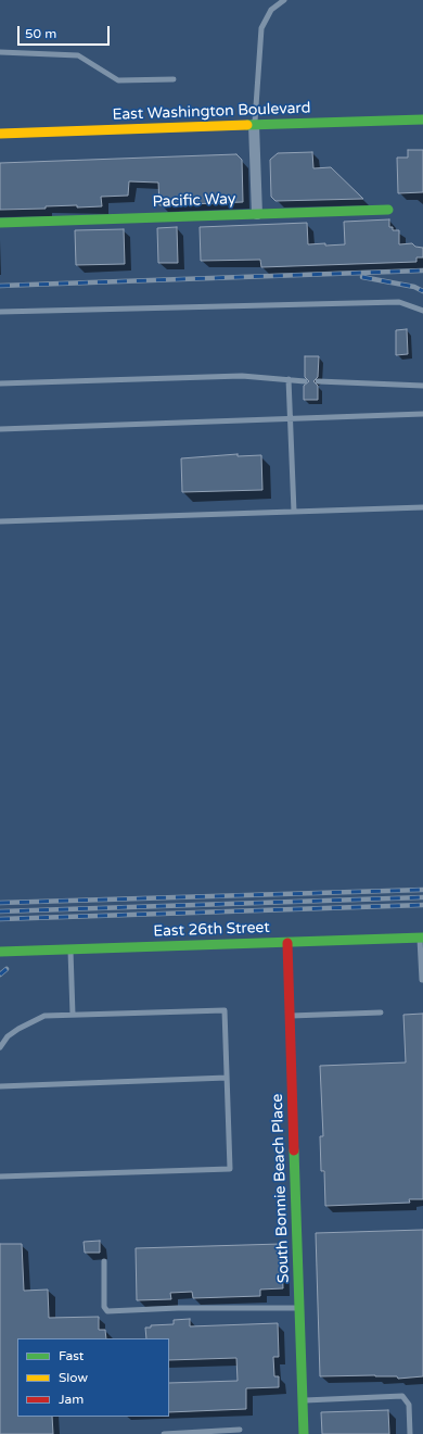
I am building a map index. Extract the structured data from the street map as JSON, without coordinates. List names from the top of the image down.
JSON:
{
  "streets": {
    "street": [
      "East Washington Boulevard",
      "Pacific Way",
      "East 26th Street",
      "South Bonnie Beach Place"
    ]
  },
  "crossings": [
    ["East 26th Street", "South Bonnie Beach Place"]
  ],
  "legend": ["Fast", "Slow", "Jam"],
  "scale_bar": "50 m"
}
